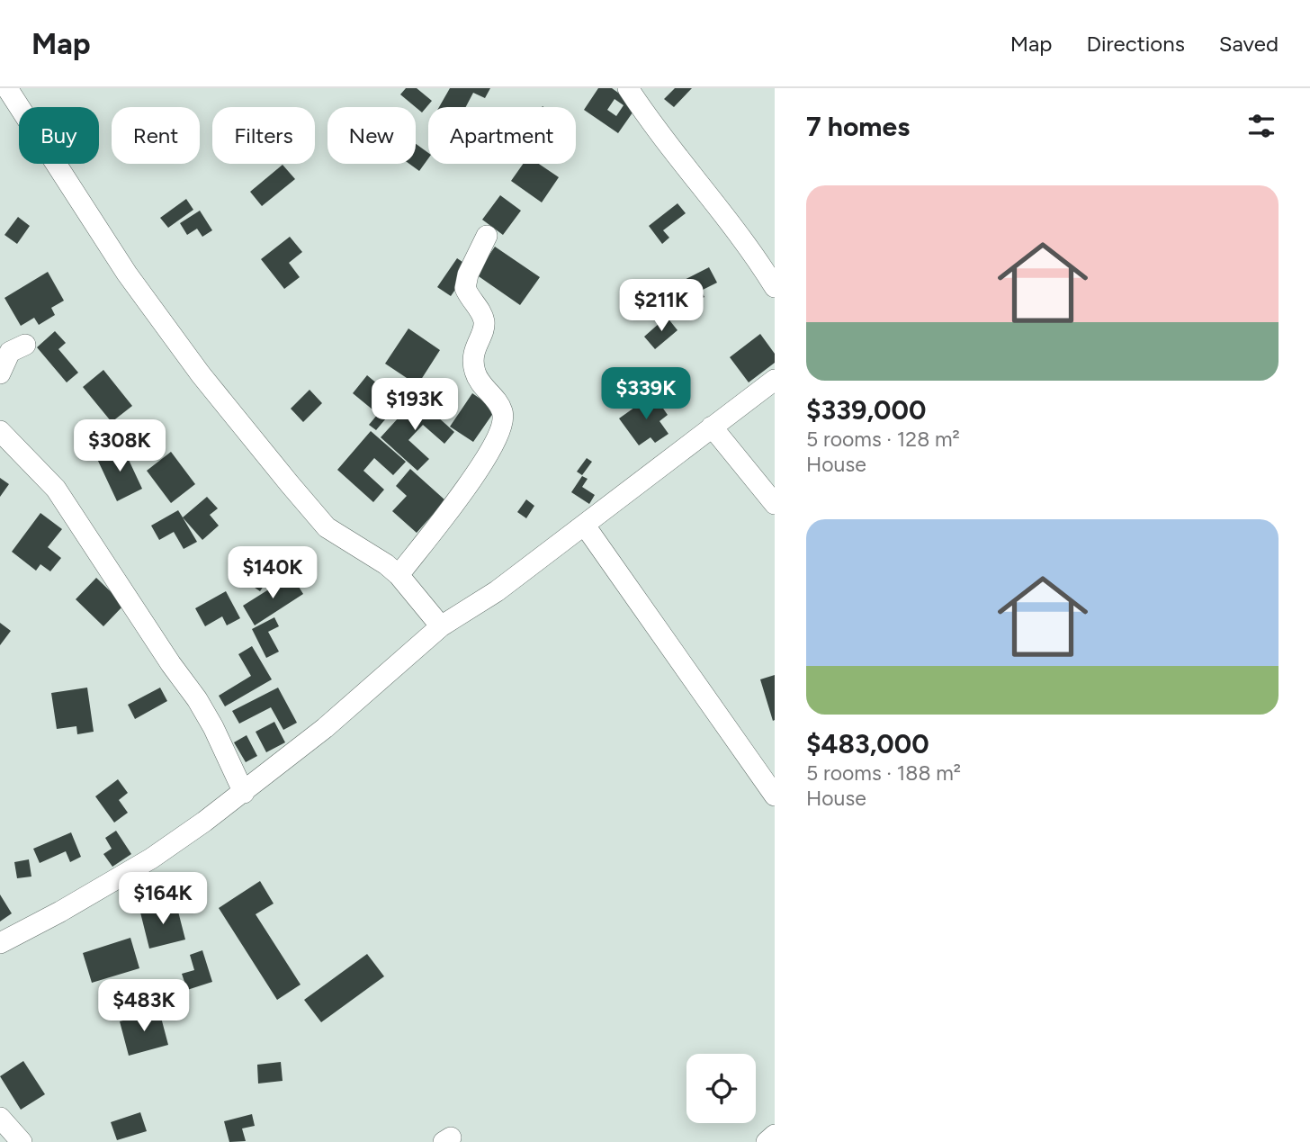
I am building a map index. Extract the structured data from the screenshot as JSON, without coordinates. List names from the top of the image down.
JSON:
{
  "page": {
    "header": "Map",
    "nav": ["Map", "Directions", "Saved"],
    "heading": "7 homes",
    "chip": [
      "Buy",
      "Rent",
      "Filters",
      "New",
      "Apartment"
    ],
    "list": [
      {
        "name": "$339,000",
        "note": "5 rooms · 128 m² · House"
      },
      {
        "name": "$483,000",
        "note": "5 rooms · 188 m² · House"
      }
    ],
    "price": [
      "$211K",
      "$339K",
      "$193K",
      "$308K",
      "$140K",
      "$164K",
      "$483K"
    ]
  }
}
